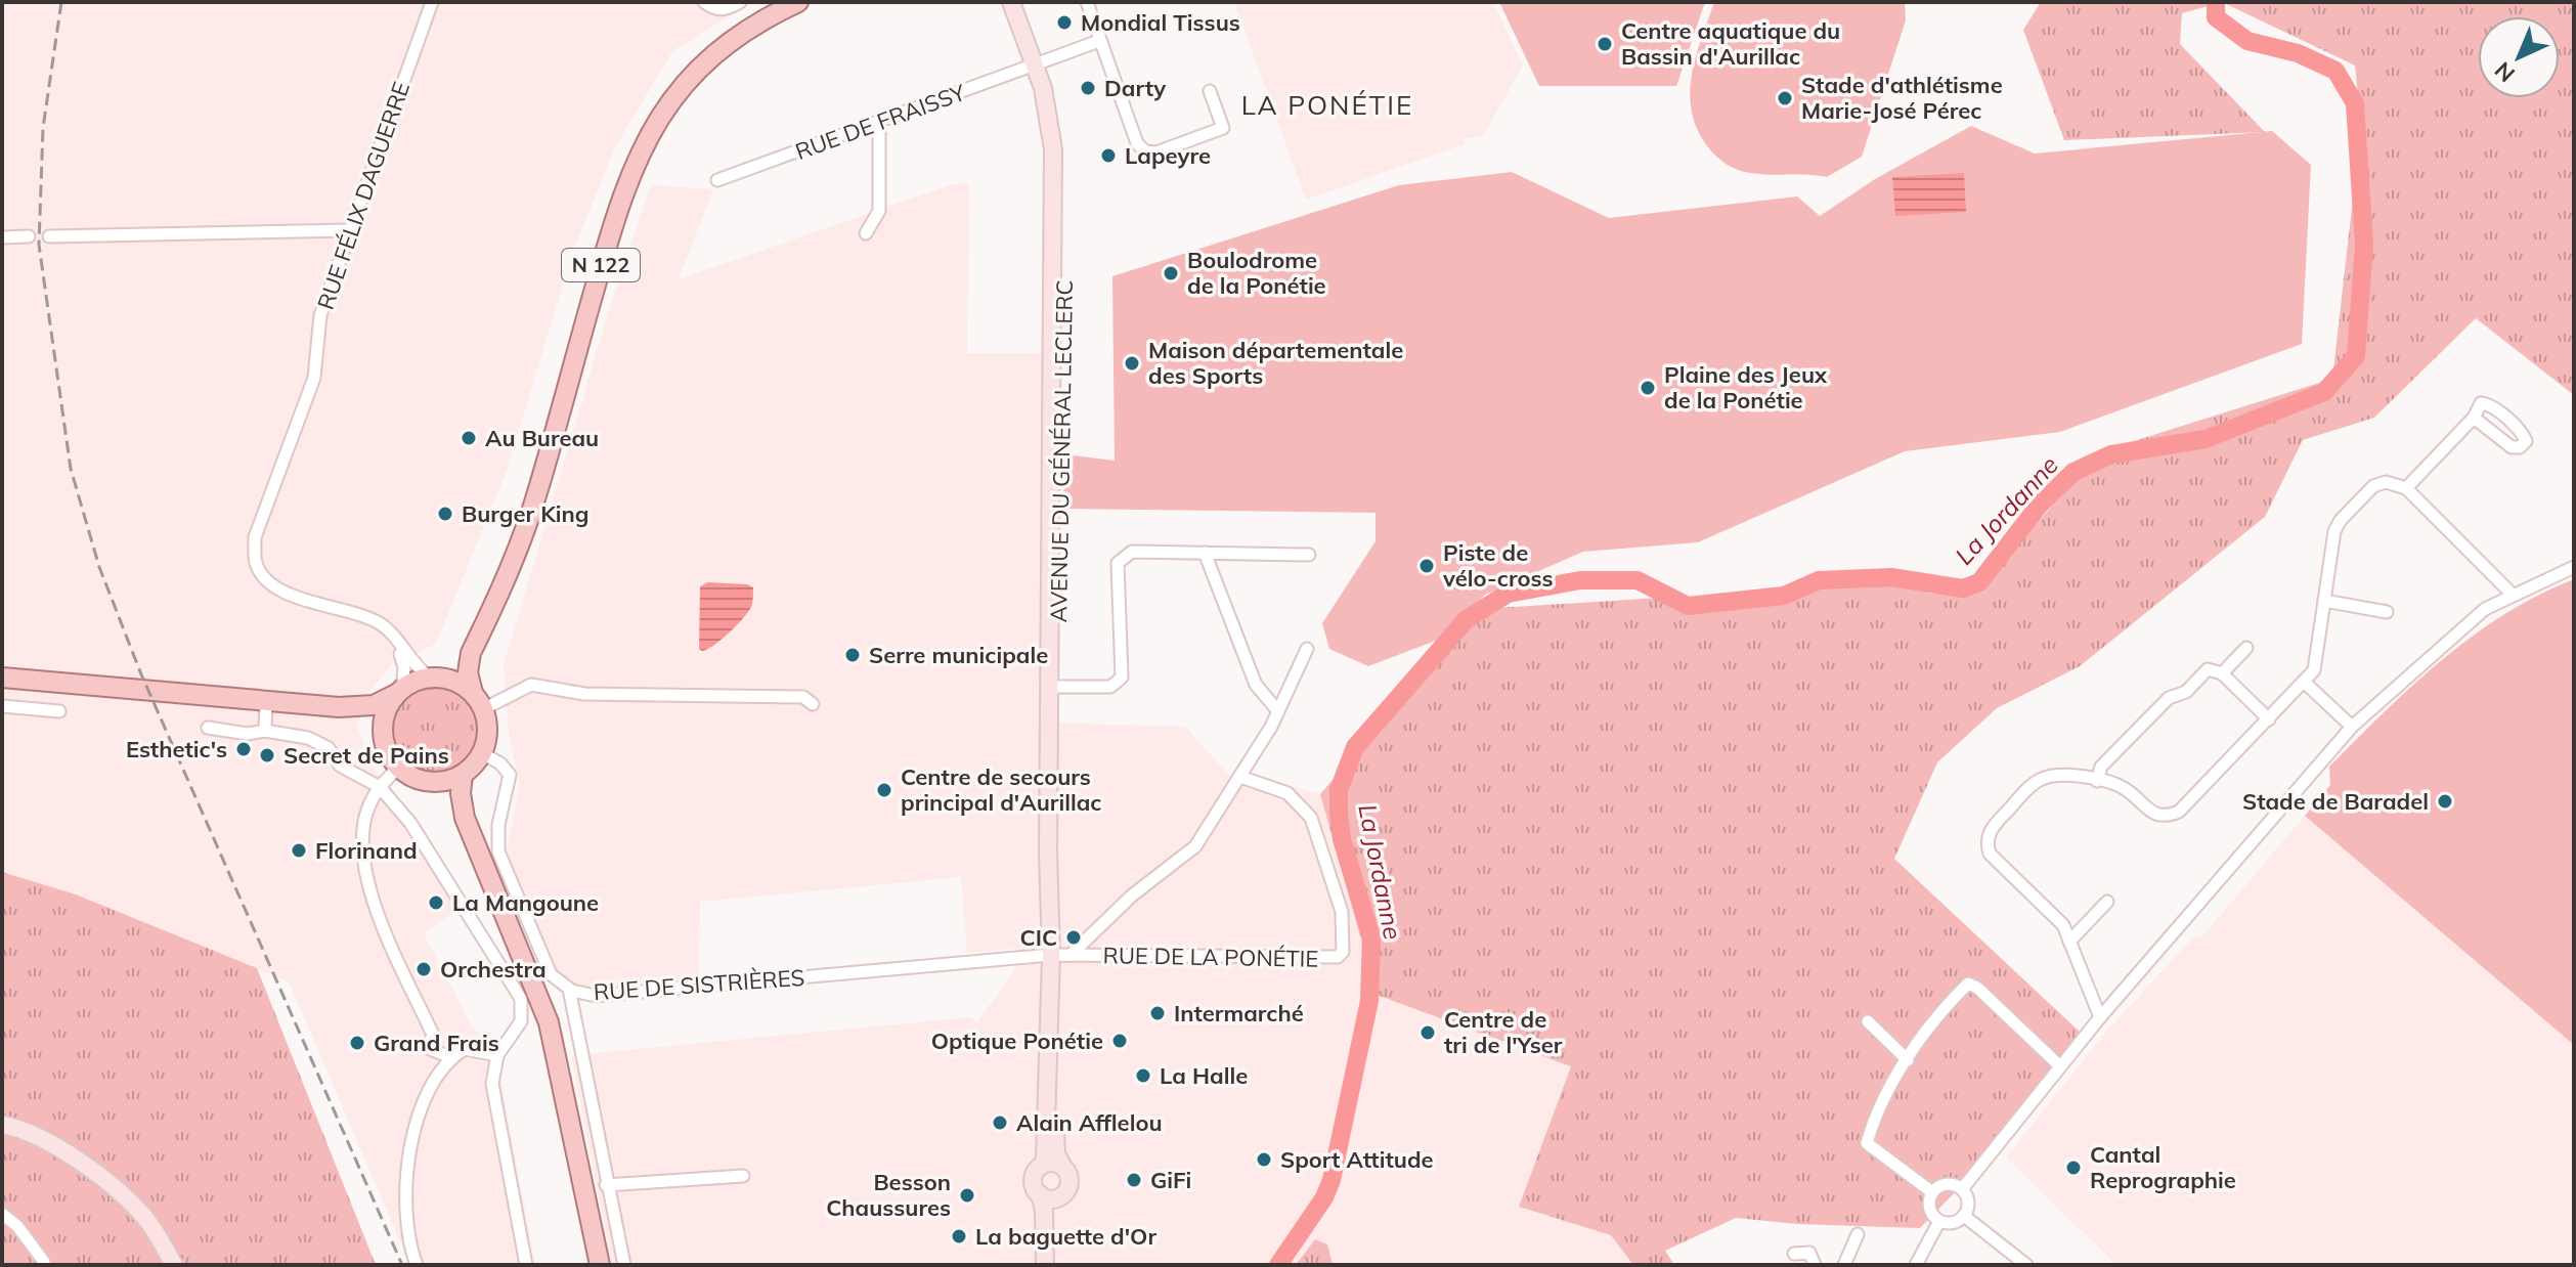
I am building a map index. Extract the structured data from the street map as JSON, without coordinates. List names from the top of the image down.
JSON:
{
  "streets": {
    "main road": ["N 122"],
    "street": [
      "RUE DE FRAISSY",
      "RUE FÉLIX DAGUERRE",
      "AVENUE DU GÉNÉRAL LECLERC",
      "RUE DE LA PONÉTIE",
      "RUE DE SISTRIÈRES"
    ]
  },
  "crossings": [
    ["RUE DE FRAISSY", "AVENUE DU GÉNÉRAL LECLERC"],
    ["RUE FÉLIX DAGUERRE", "N 122"],
    ["RUE FÉLIX DAGUERRE", "RUE DE SISTRIÈRES"],
    ["N 122", "RUE DE SISTRIÈRES"],
    ["AVENUE DU GÉNÉRAL LECLERC", "RUE DE LA PONÉTIE"],
    ["AVENUE DU GÉNÉRAL LECLERC", "RUE DE SISTRIÈRES"],
    ["RUE DE LA PONÉTIE", "RUE DE SISTRIÈRES"]
  ],
  "districts": ["LA PONÉTIE"],
  "water": ["La Jordanne"],
  "places": [
    "Mondial Tissus",
    "Centre aquatique du Bassin d'Aurillac",
    "Darty",
    "Stade d'athlétisme Marie-José Pérec",
    "Lapeyre",
    "Boulodrome de la Ponétie",
    "Maison départementale des Sports",
    "Plaine des Jeux de la Ponétie",
    "Au Bureau",
    "Burger King",
    "Piste de vélo-cross",
    "Serre municipale",
    "Esthetic's",
    "Secret de Pains",
    "Centre de secours principal d'Aurillac",
    "Stade de Baradel",
    "Florinand",
    "La Mangoune",
    "CIC",
    "Orchestra",
    "Intermarché",
    "Centre de tri de l'Yser",
    "Optique Ponétie",
    "Grand Frais",
    "La Halle",
    "Alain Afflelou",
    "Sport Attitude",
    "Cantal Reprographie",
    "GiFi",
    "Besson Chaussures",
    "La baguette d'Or"
  ],
  "north": "bottom left"
}
